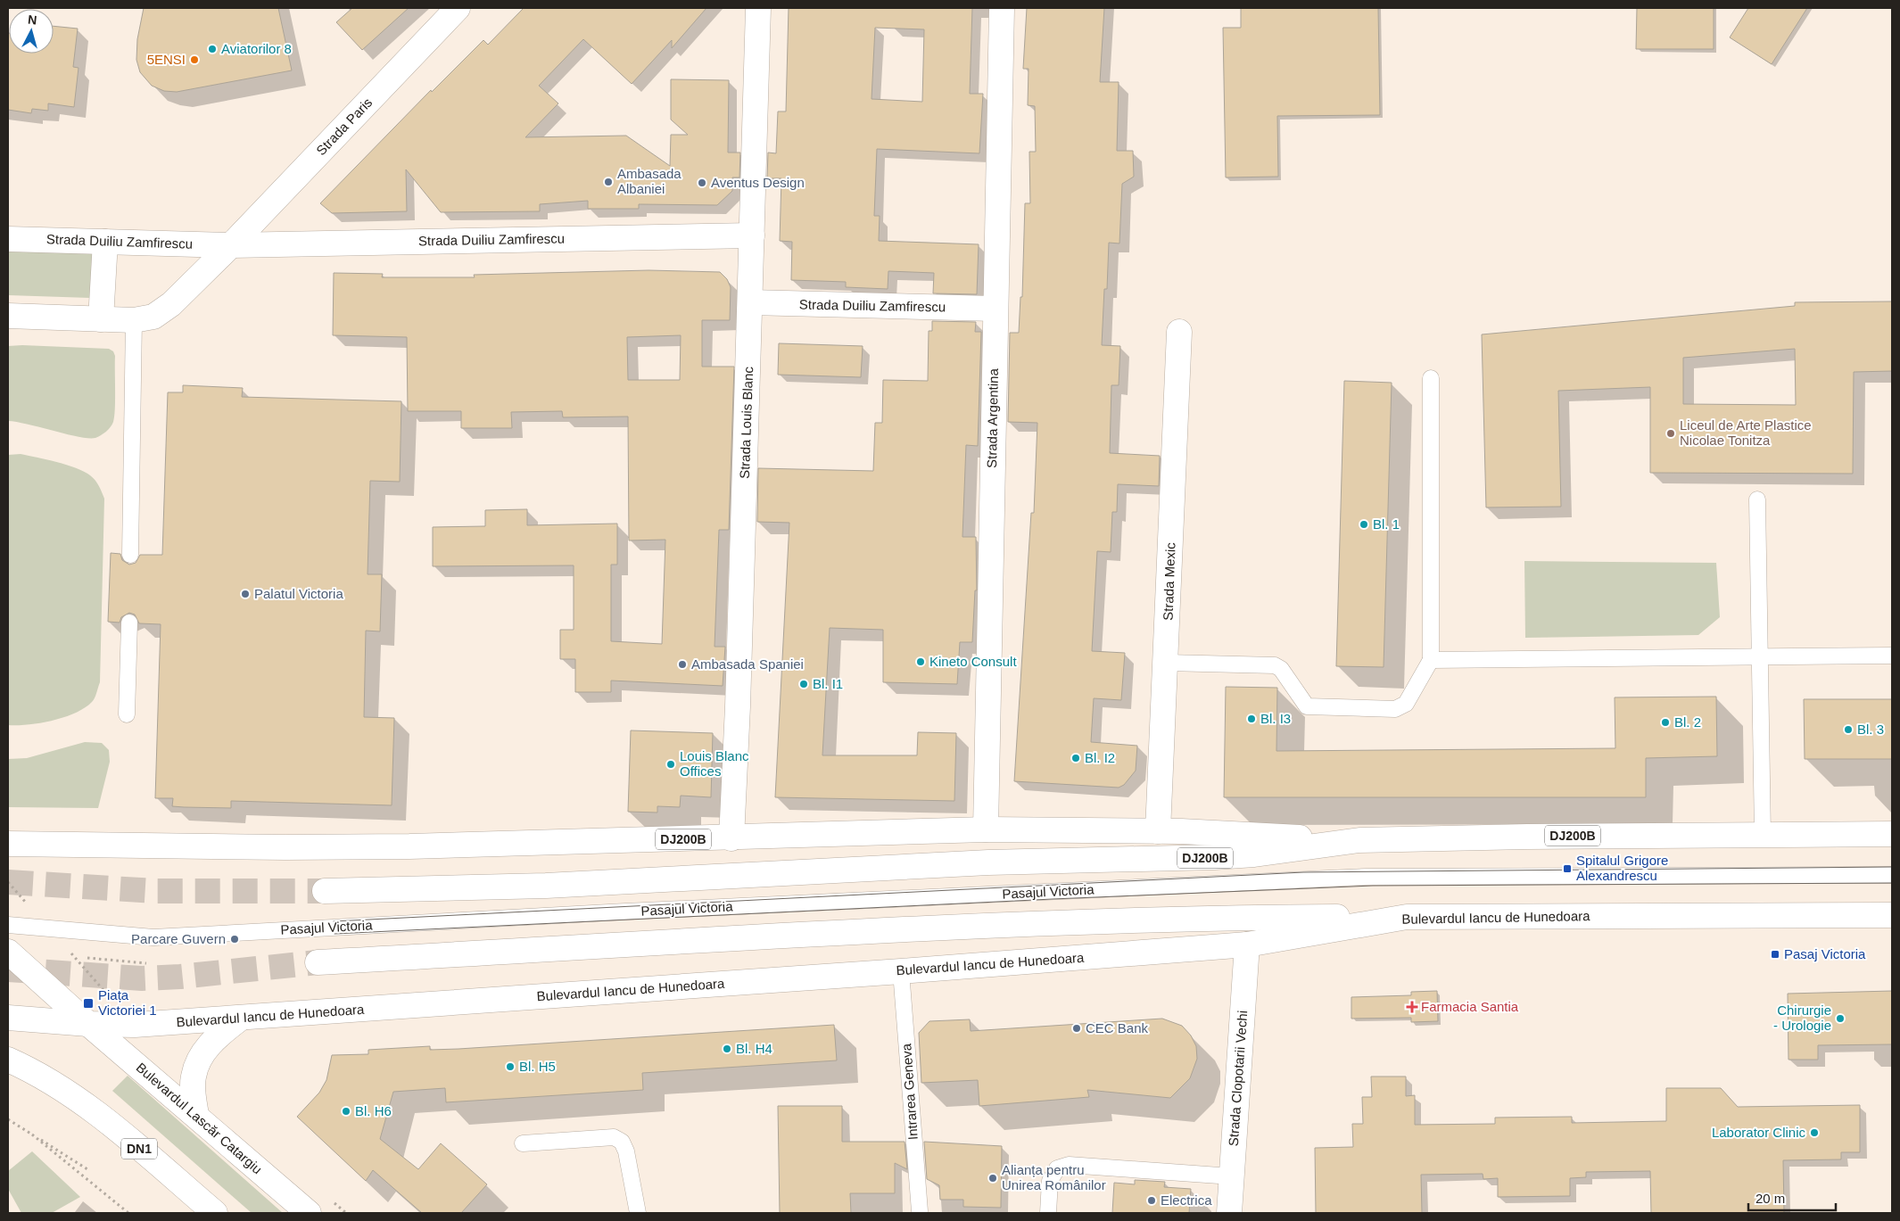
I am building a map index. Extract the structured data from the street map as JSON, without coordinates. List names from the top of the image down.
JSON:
{
  "streets": {
    "main road": [
      "Strada Paris",
      "Strada Duiliu Zamfirescu",
      "Strada Argentina",
      "Strada Louis Blanc",
      "Strada Mexic",
      "DJ200B",
      "Bulevardul Iancu de Hunedoara",
      "Strada Clopotarii Vechi",
      "Bulevardul Lascăr Catargiu",
      "DN1"
    ],
    "lane": ["Pasajul Victoria", "Intrarea Geneva"]
  },
  "crossings": [
    ["Strada Paris", "Strada Duiliu Zamfirescu"],
    ["Strada Duiliu Zamfirescu", "Strada Argentina"],
    ["Strada Duiliu Zamfirescu", "Strada Louis Blanc"],
    ["Strada Argentina", "DJ200B"],
    ["Strada Louis Blanc", "DJ200B"],
    ["Strada Mexic", "DJ200B"],
    ["Bulevardul Iancu de Hunedoara", "Strada Clopotarii Vechi"],
    ["Bulevardul Iancu de Hunedoara", "Intrarea Geneva"],
    ["Bulevardul Iancu de Hunedoara", "Bulevardul Lascăr Catargiu"]
  ],
  "places": {
    "other": [
      "Aviatorilor 8",
      "5ENSI",
      "Ambasada Albaniei",
      "Aventus Design",
      "Liceul de Arte Plastice Nicolae Tonitza",
      "Bl. 1",
      "Palatul Victoria",
      "Kineto Consult",
      "Ambasada Spaniei",
      "Bl. I1",
      "Bl. I3",
      "Bl. 2",
      "Bl. 3",
      "Bl. I2",
      "Louis Blanc Offices",
      "Parcare Guvern",
      "Chirurgie - Urologie",
      "CEC Bank",
      "Bl. H4",
      "Bl. H5",
      "Bl. H6",
      "Laborator Clinic",
      "Alianța pentru Unirea Românilor",
      "Electrica"
    ],
    "transit": ["Spitalul Grigore Alexandrescu", "Pasaj Victoria", "Piața Victoriei 1"],
    "health": ["Farmacia Santia"]
  },
  "scale_bar": "20 m",
  "north": "top"
}
